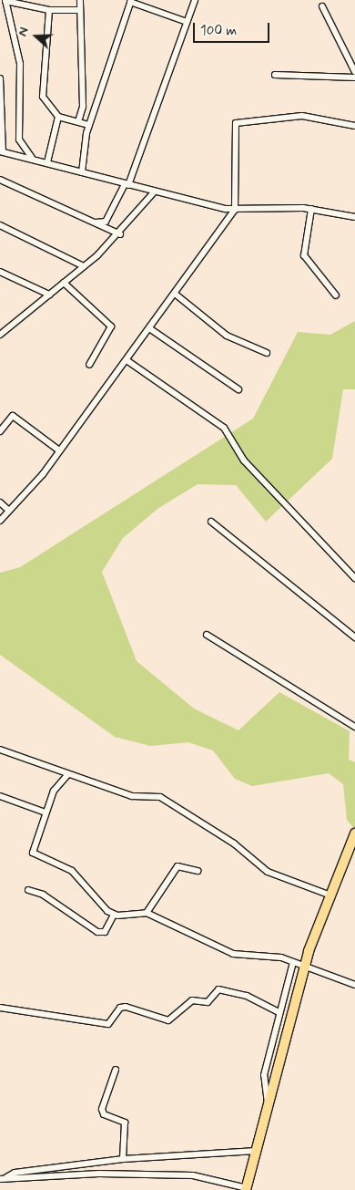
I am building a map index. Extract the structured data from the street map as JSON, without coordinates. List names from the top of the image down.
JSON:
{
  "scale_bar": "100 m",
  "north": "left"
}
